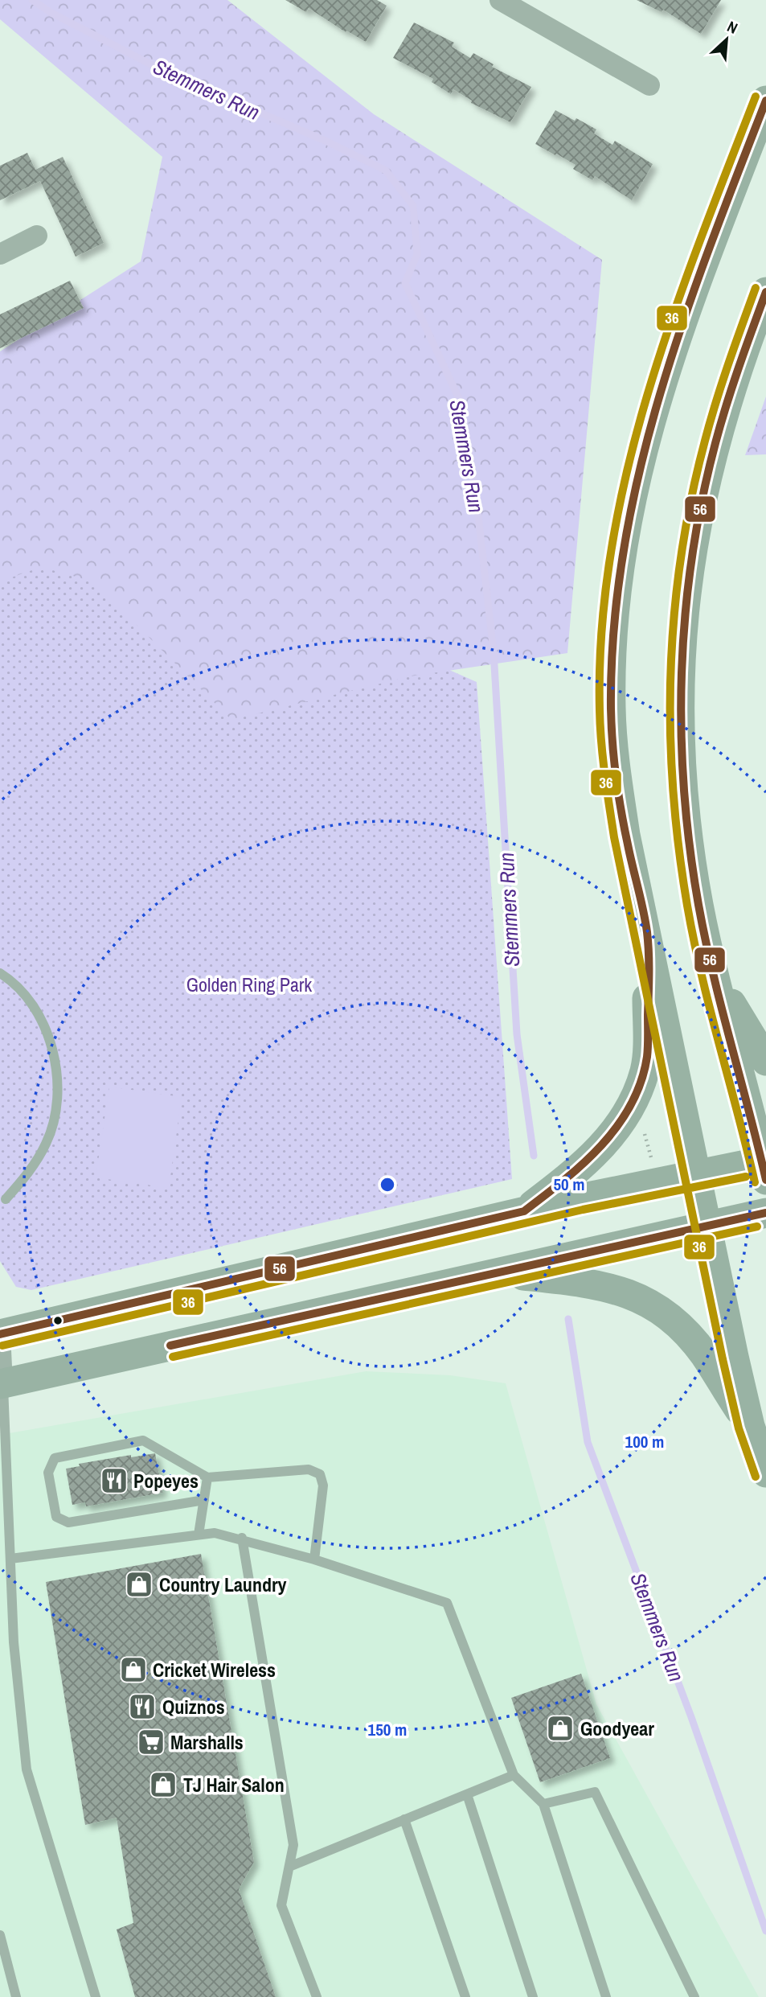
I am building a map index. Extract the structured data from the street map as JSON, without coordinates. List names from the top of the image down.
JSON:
{
  "water": ["Stemmers Run"],
  "parks": ["Golden Ring Park"],
  "places": {
    "restaurant": ["Popeyes", "Quiznos"],
    "shop": [
      "Country Laundry",
      "Cricket Wireless",
      "Goodyear",
      "TJ Hair Salon"
    ],
    "supermarket": ["Marshalls"]
  },
  "lines": ["transit line 36", "transit line 56"],
  "north": "top right",
  "rings": ["50 m", "100 m", "150 m"]
}
